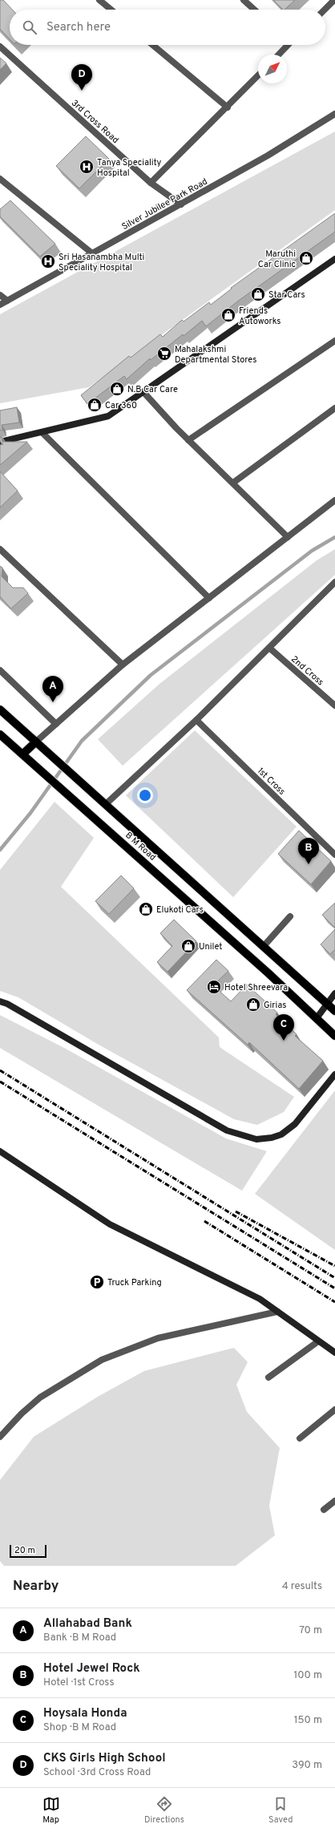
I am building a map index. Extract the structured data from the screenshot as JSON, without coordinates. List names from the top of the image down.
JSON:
{
  "streets": {
    "main road": ["B M Road"],
    "street": [
      "3rd Cross Road",
      "Silver Jubilee Park Road",
      "2nd Cross",
      "1st Cross"
    ]
  },
  "crossings": [
    ["3rd Cross Road", "Silver Jubilee Park Road"]
  ],
  "places": {
    "hospital": ["Tanya Speciality Hospital", "Sri Hasanambha Multi Speciality Hospital"],
    "shop": [
      "Maruthi Car Clinic",
      "Star Cars",
      "Friends Autoworks",
      "N.B Car Care",
      "Car 360",
      "Elukoti Cars",
      "Unilet",
      "Girias"
    ],
    "supermarket": ["Mahalakshmi Departmental Stores"],
    "hotel": ["Hotel Shreevara"],
    "parking": ["Truck Parking"]
  },
  "scale_bar": "20 m",
  "north": "top right",
  "page": {
    "search": "Search here",
    "pins": [
      "D",
      "A",
      "B",
      "C"
    ],
    "scale": "20 m",
    "heading": ["Nearby", "4 results"],
    "list": [
      {
        "mark": "A",
        "name": "Allahabad Bank",
        "note": "Bank · B M Road",
        "value": "70 m"
      },
      {
        "mark": "B",
        "name": "Hotel Jewel Rock",
        "note": "Hotel · 1st Cross",
        "value": "100 m"
      },
      {
        "mark": "C",
        "name": "Hoysala Honda",
        "note": "Shop · B M Road",
        "value": "150 m"
      },
      {
        "mark": "D",
        "name": "CKS Girls High School",
        "note": "School · 3rd Cross Road",
        "value": "390 m"
      }
    ],
    "nav": ["Map", "Directions", "Saved"]
  }
}
